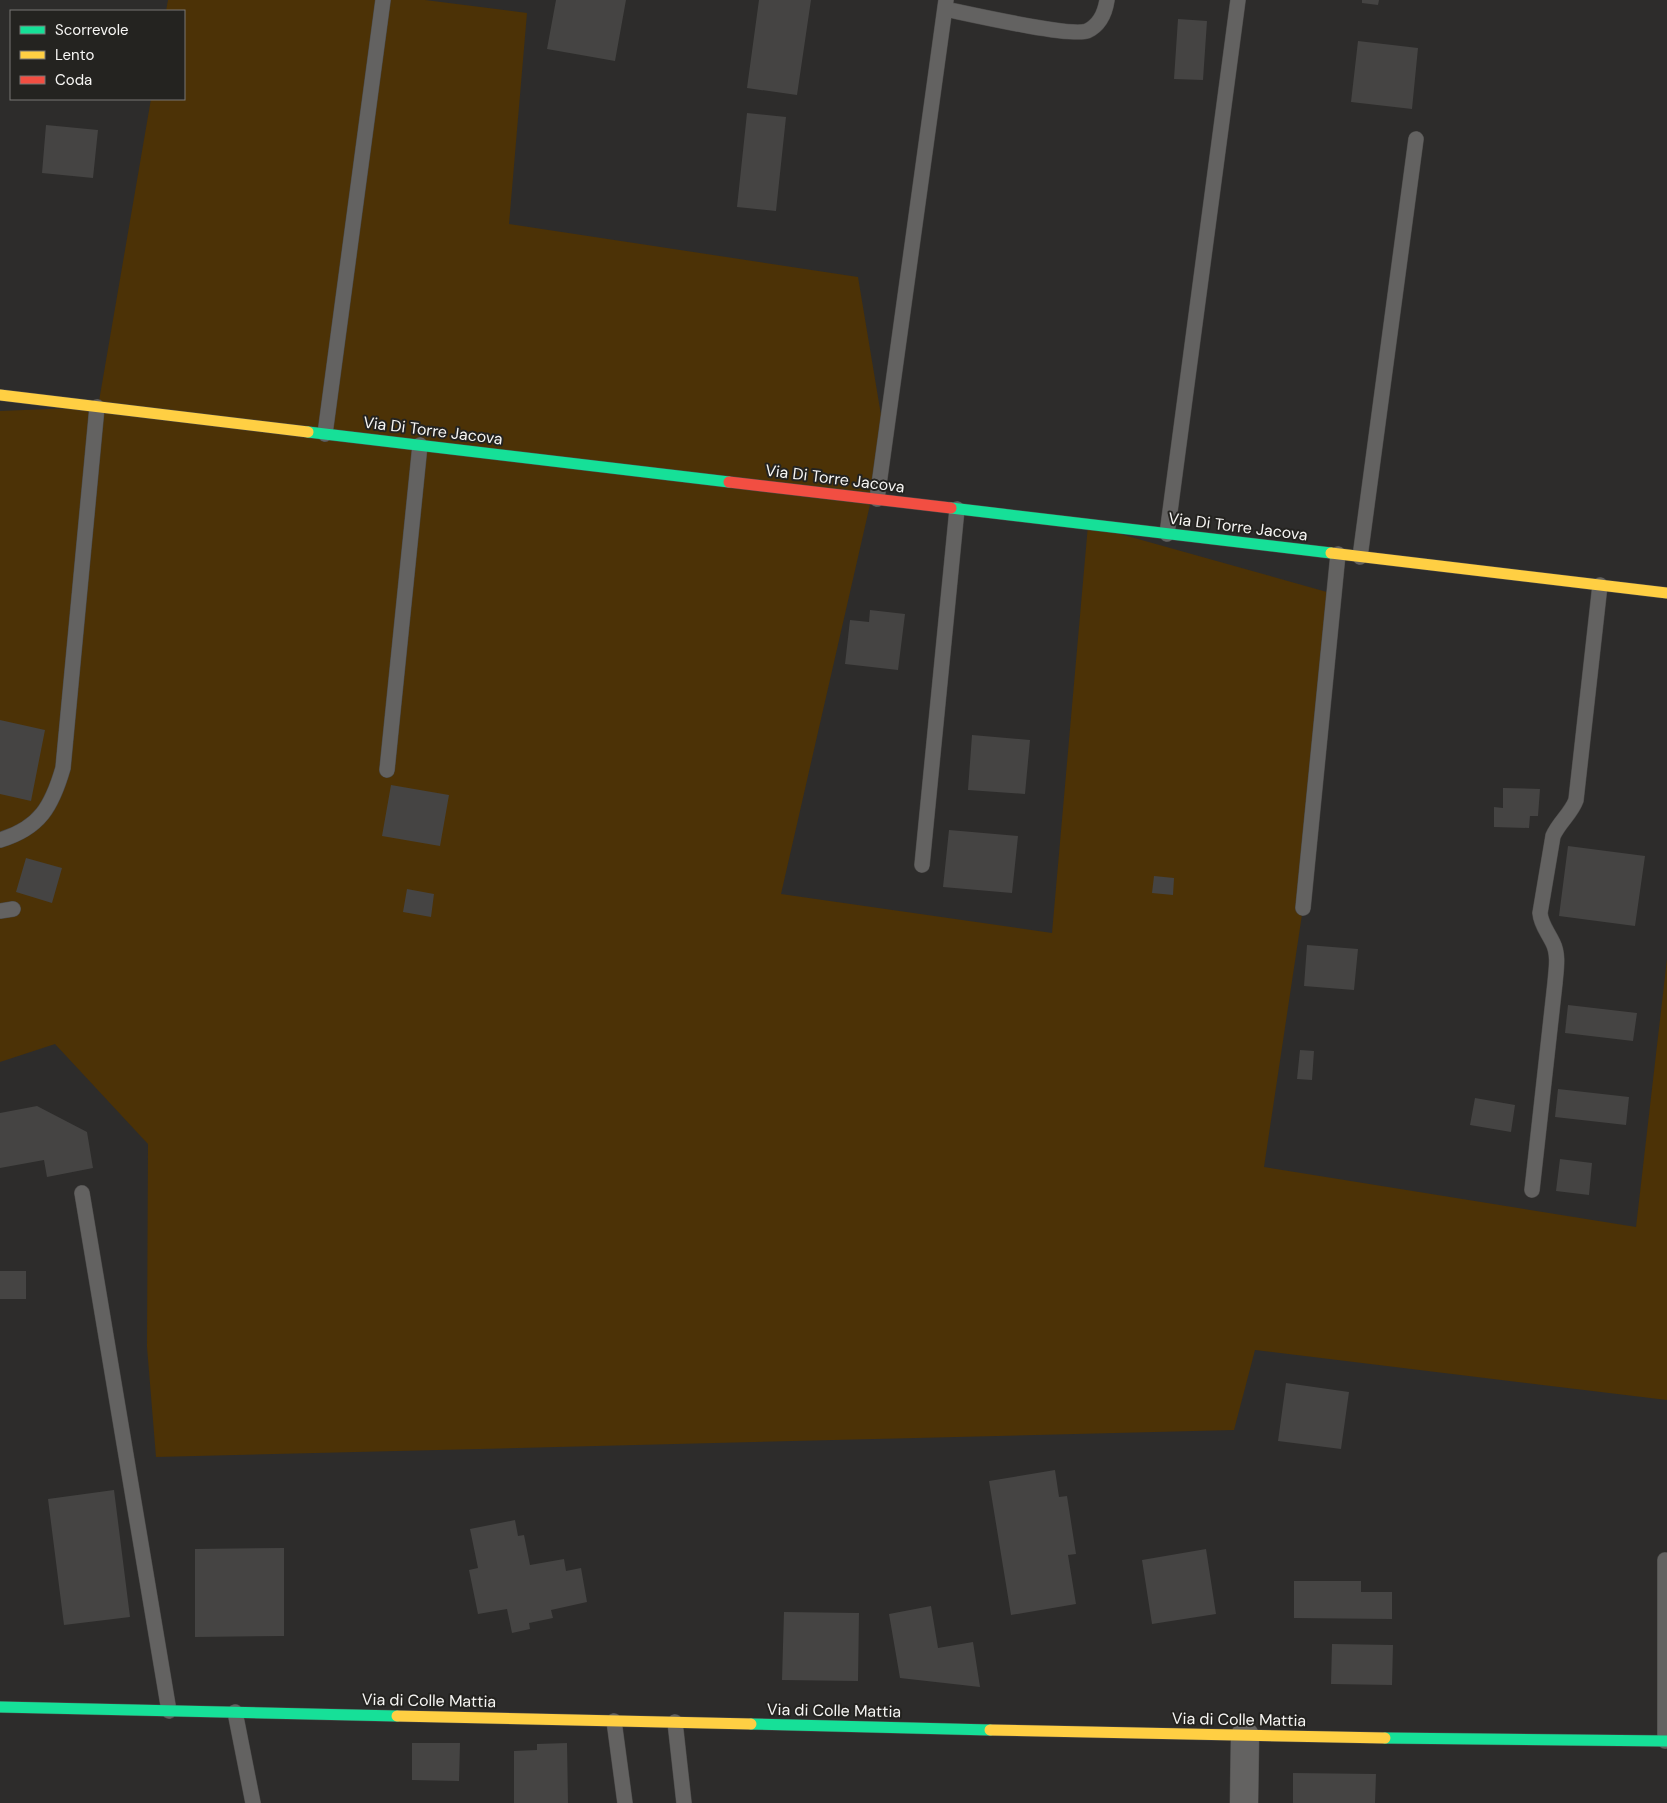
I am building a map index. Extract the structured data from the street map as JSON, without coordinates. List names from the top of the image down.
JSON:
{
  "streets": {
    "street": ["Via Di Torre Jacova", "Via di Colle Mattia"]
  },
  "legend": ["Scorrevole", "Lento", "Coda"]
}
